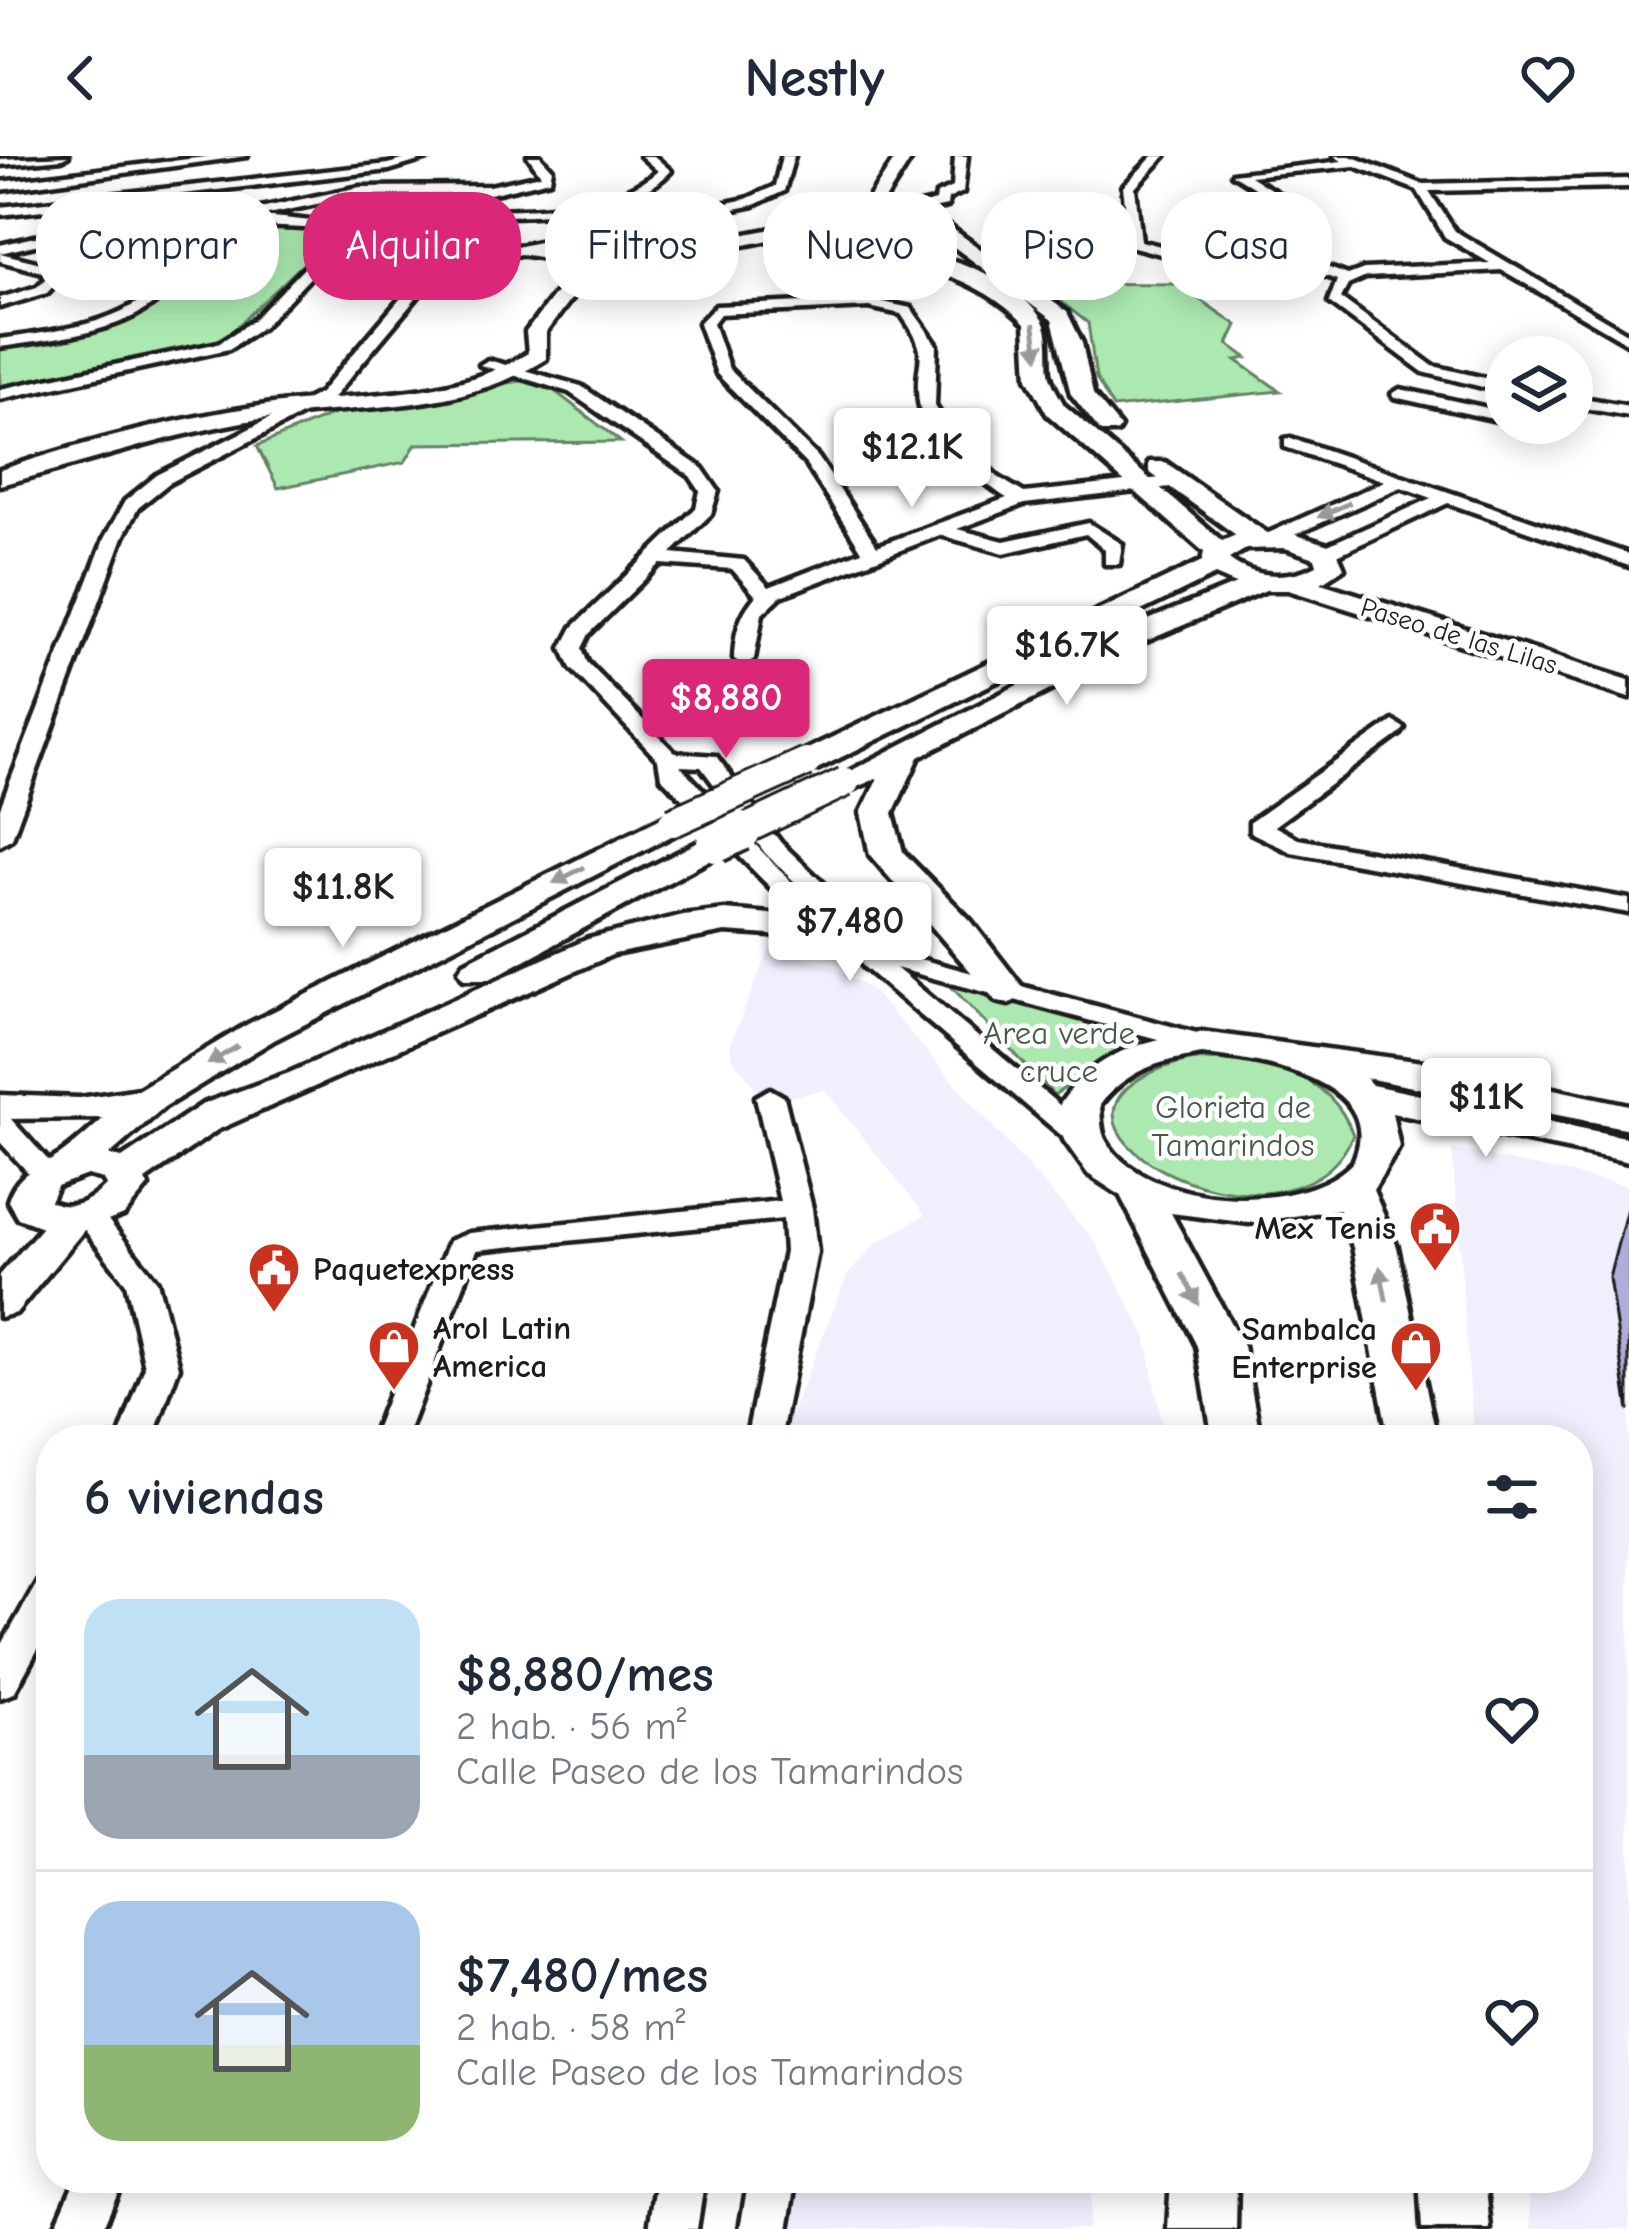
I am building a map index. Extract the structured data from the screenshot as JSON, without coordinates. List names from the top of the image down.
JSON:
{
  "streets": {
    "street": ["Paseo de las Lilas"]
  },
  "parks": ["Area verde cruce", "Glorieta de Tamarindos"],
  "places": {
    "public building": ["Mex Tenis", "Paquetexpress"],
    "shop": ["Arol Latin America", "Sambalca Enterprise"]
  },
  "page": {
    "header": "Nestly",
    "chip": [
      "Comprar",
      "Alquilar",
      "Filtros",
      "Nuevo",
      "Piso",
      "Casa"
    ],
    "price": [
      "$12.1K",
      "$16.7K",
      "$8,880",
      "$11.8K",
      "$7,480",
      "$11K"
    ],
    "heading": "6 viviendas",
    "list": [
      {
        "name": "$8,880/mes",
        "note": "2 hab. · 56 m² · Calle Paseo de los Tamarindos"
      },
      {
        "name": "$7,480/mes",
        "note": "2 hab. · 58 m² · Calle Paseo de los Tamarindos"
      }
    ]
  }
}
